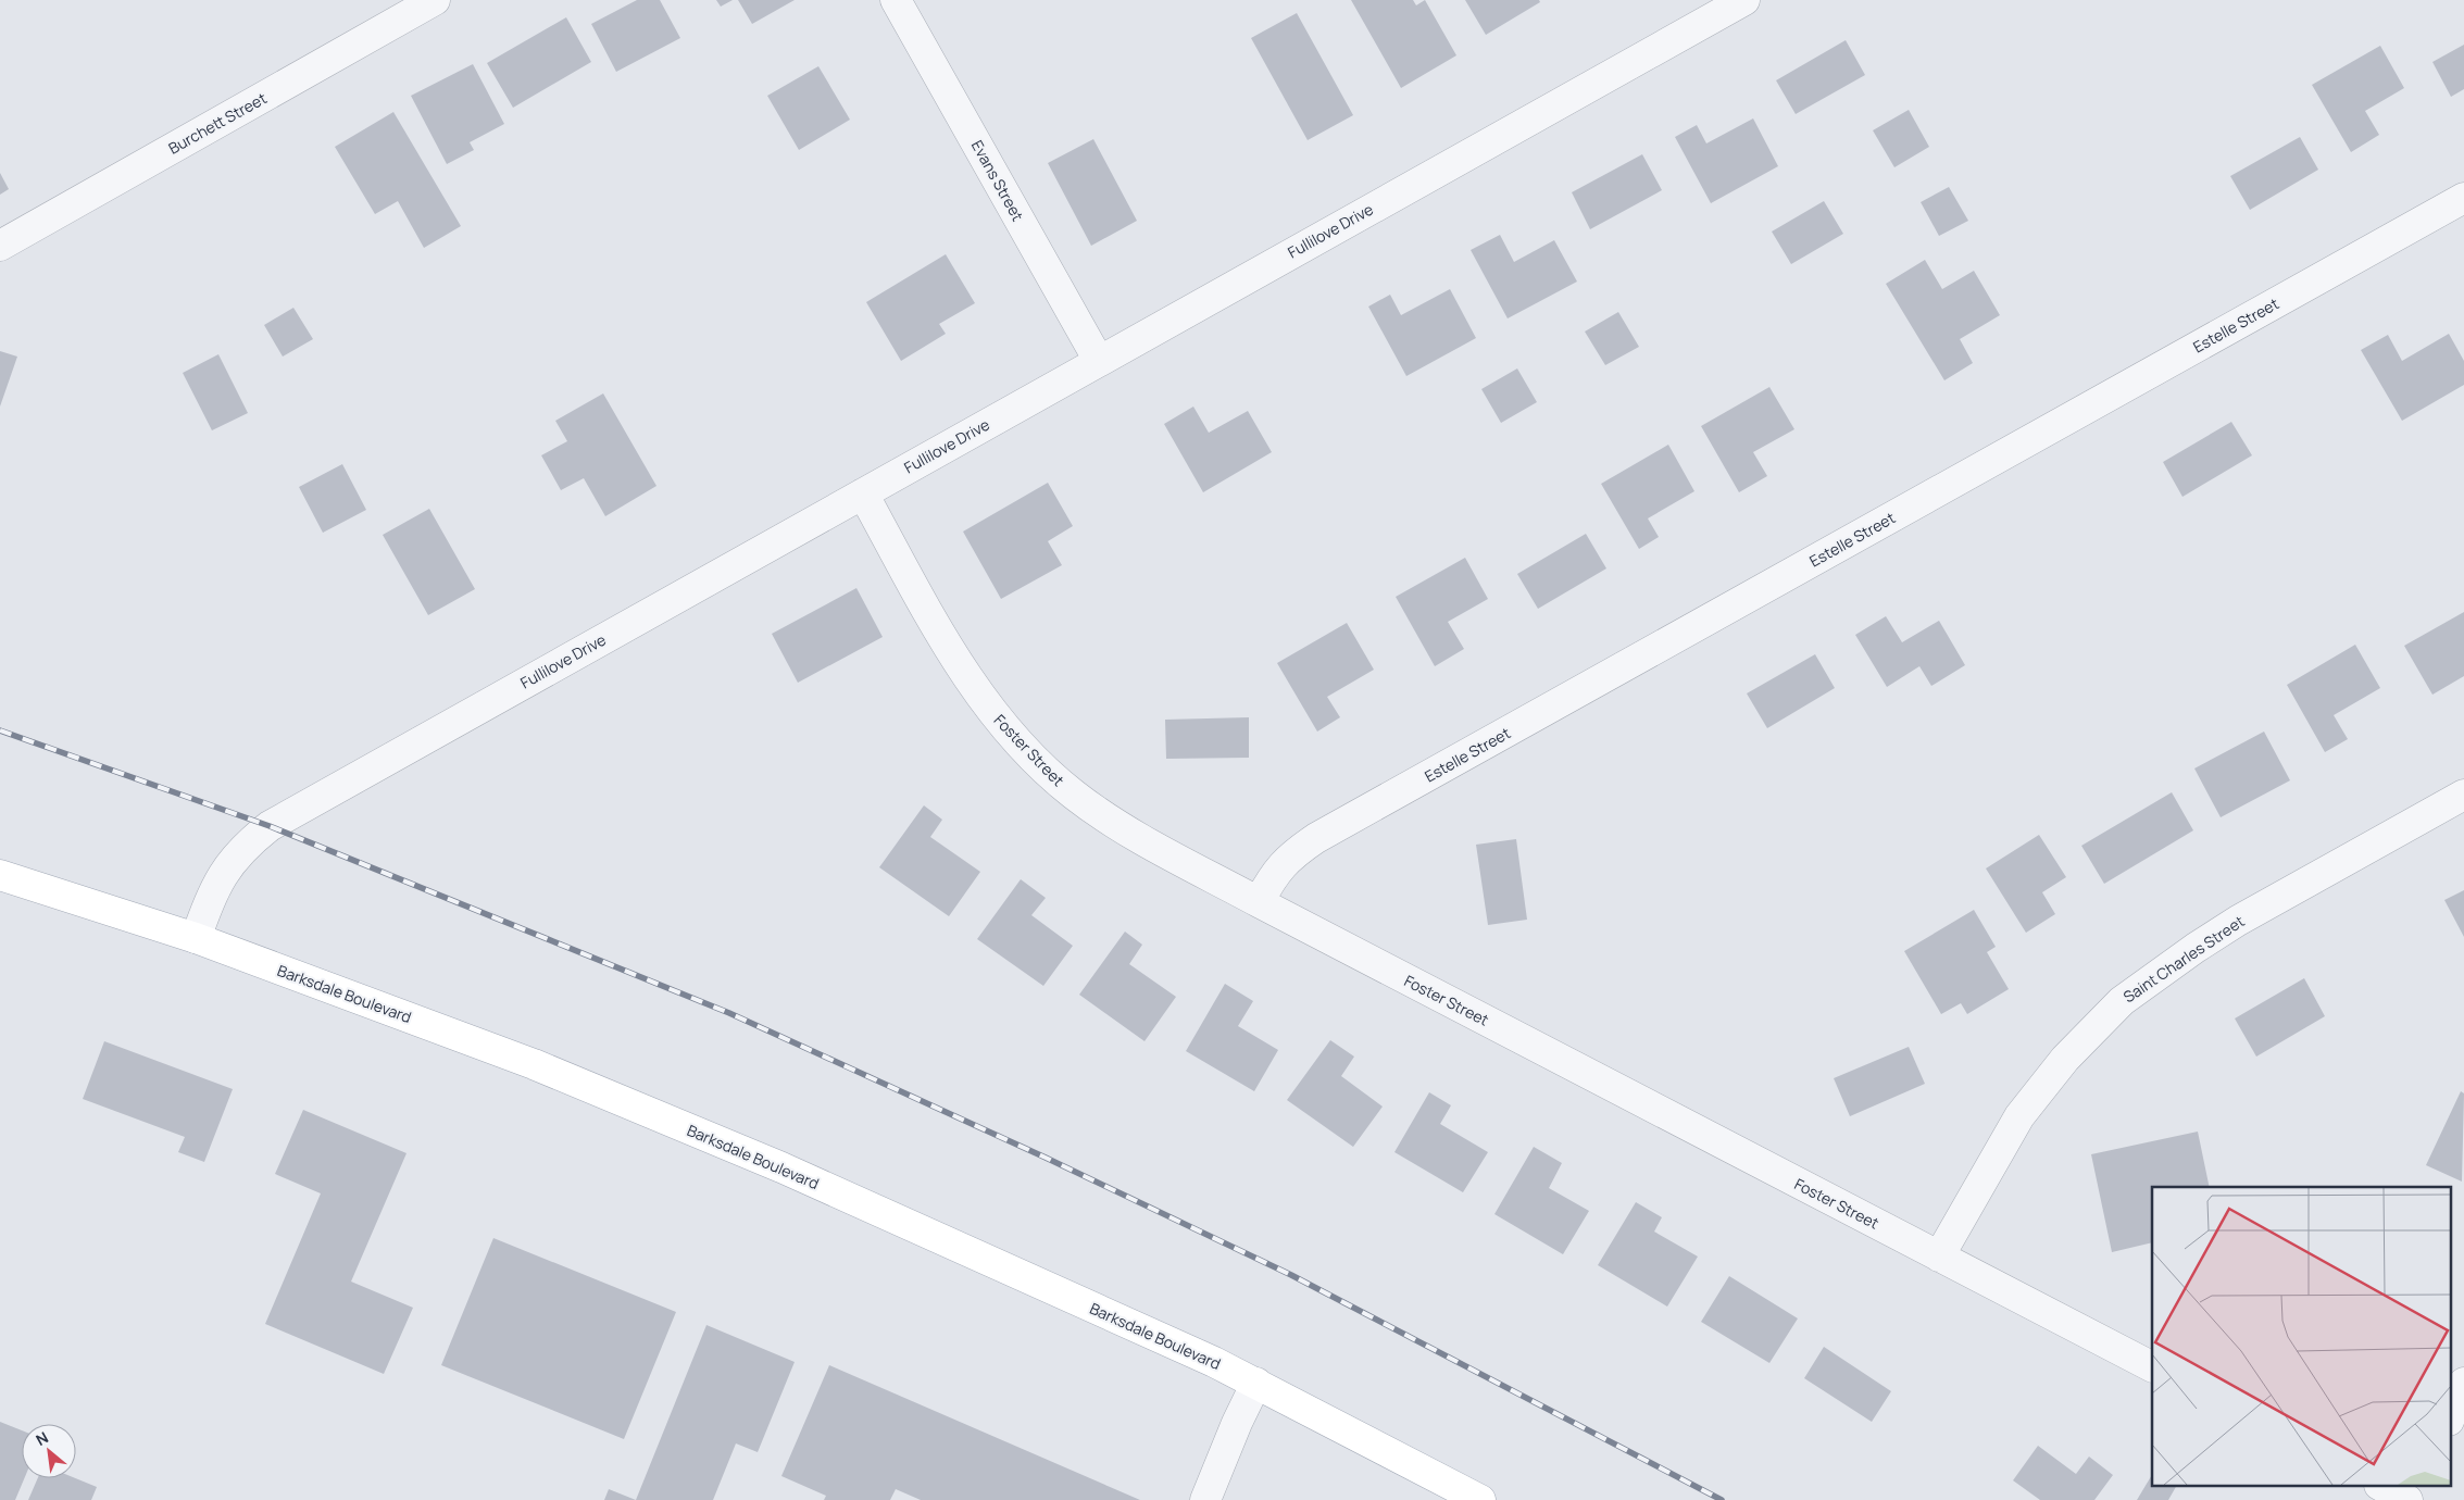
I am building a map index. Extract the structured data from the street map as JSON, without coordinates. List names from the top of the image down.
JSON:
{
  "streets": {
    "main road": ["Barksdale Boulevard"],
    "street": [
      "Burchett Street",
      "Evans Street",
      "Fullilove Drive",
      "Estelle Street",
      "Foster Street",
      "Saint Charles Street"
    ]
  },
  "crossings": [
    ["Evans Street", "Fullilove Drive"],
    ["Fullilove Drive", "Foster Street"],
    ["Fullilove Drive", "Barksdale Boulevard"],
    ["Estelle Street", "Foster Street"],
    ["Foster Street", "Saint Charles Street"]
  ],
  "north": "top left"
}
